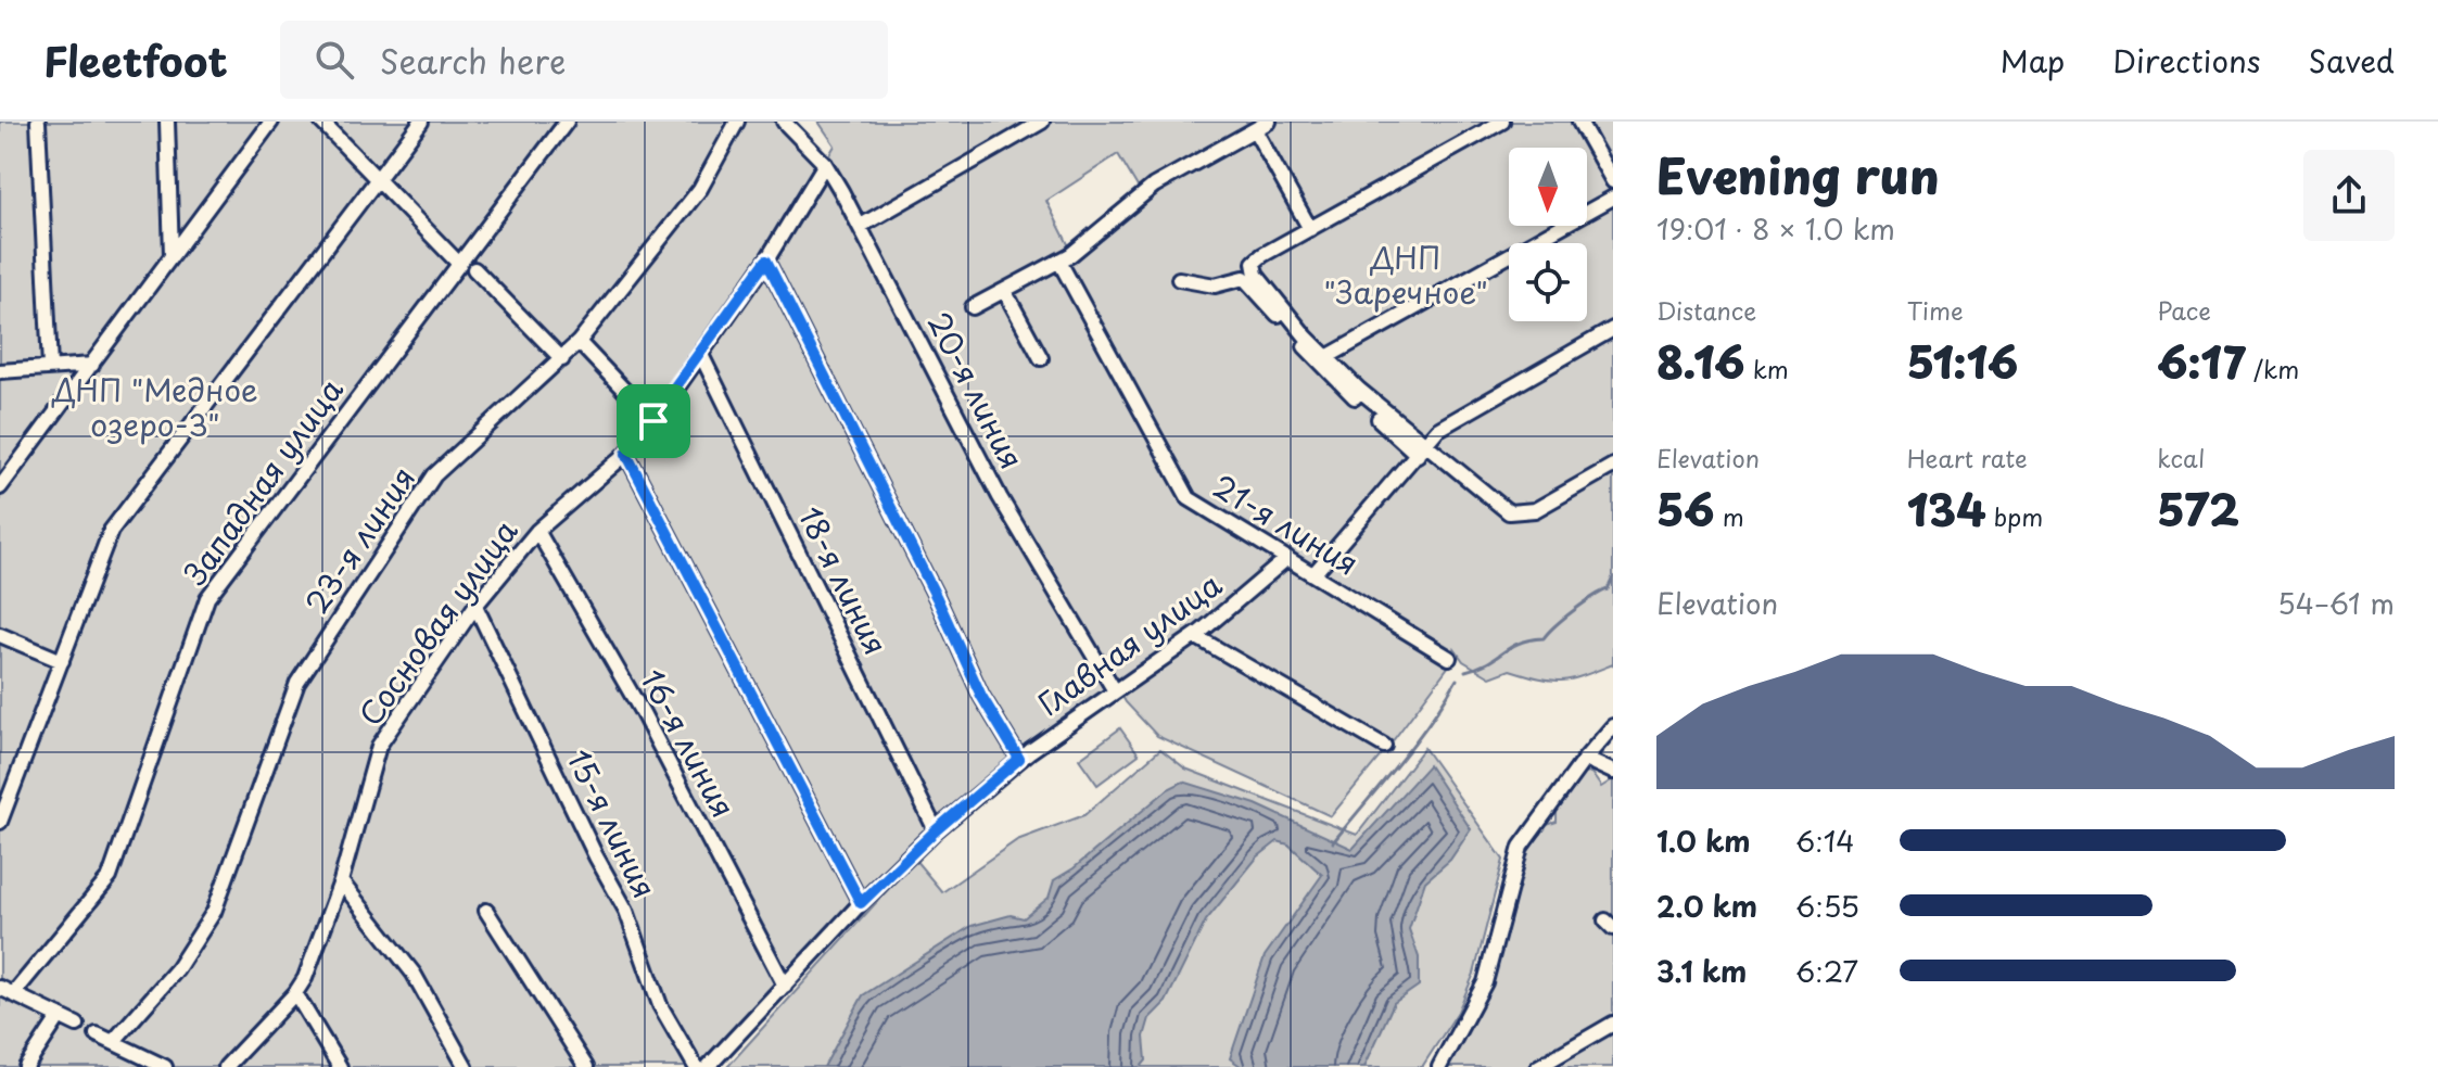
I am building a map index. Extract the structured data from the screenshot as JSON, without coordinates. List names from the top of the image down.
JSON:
{
  "streets": {
    "street": [
      "20-я линия",
      "Западная улица",
      "21-я линия",
      "23-я линия",
      "18-я линия",
      "Сосновая улица",
      "Главная улица",
      "16-я линия",
      "15-я линия"
    ]
  },
  "crossings": [
    ["20-я линия", "Сосновая улица"],
    ["20-я линия", "Главная улица"],
    ["21-я линия", "Главная улица"],
    ["18-я линия", "Сосновая улица"],
    ["18-я линия", "Главная улица"],
    ["Сосновая улица", "16-я линия"],
    ["Сосновая улица", "15-я линия"],
    ["Главная улица", "16-я линия"]
  ],
  "parks": ["ДНП \"Заречное\"", "ДНП \"Медное озеро-3\""],
  "north": "bottom",
  "page": {
    "header": "Fleetfoot",
    "search": "Search here",
    "nav": ["Map", "Directions", "Saved"],
    "heading": ["Evening run", "19:01 · 8 × 1.0 km"],
    "stats": [
      ["Distance", "8.16 km"],
      ["Time", "51:16"],
      ["Pace", "6:17 /km"],
      ["Elevation", "56 m"],
      ["Heart rate", "134 bpm"],
      ["kcal", "572"]
    ],
    "chart": ["Elevation", "54–61 m"],
    "list": [
      {
        "name": "1.0 km",
        "note": "6:14"
      },
      {
        "name": "2.0 km",
        "note": "6:55"
      },
      {
        "name": "3.1 km",
        "note": "6:27"
      }
    ]
  }
}
